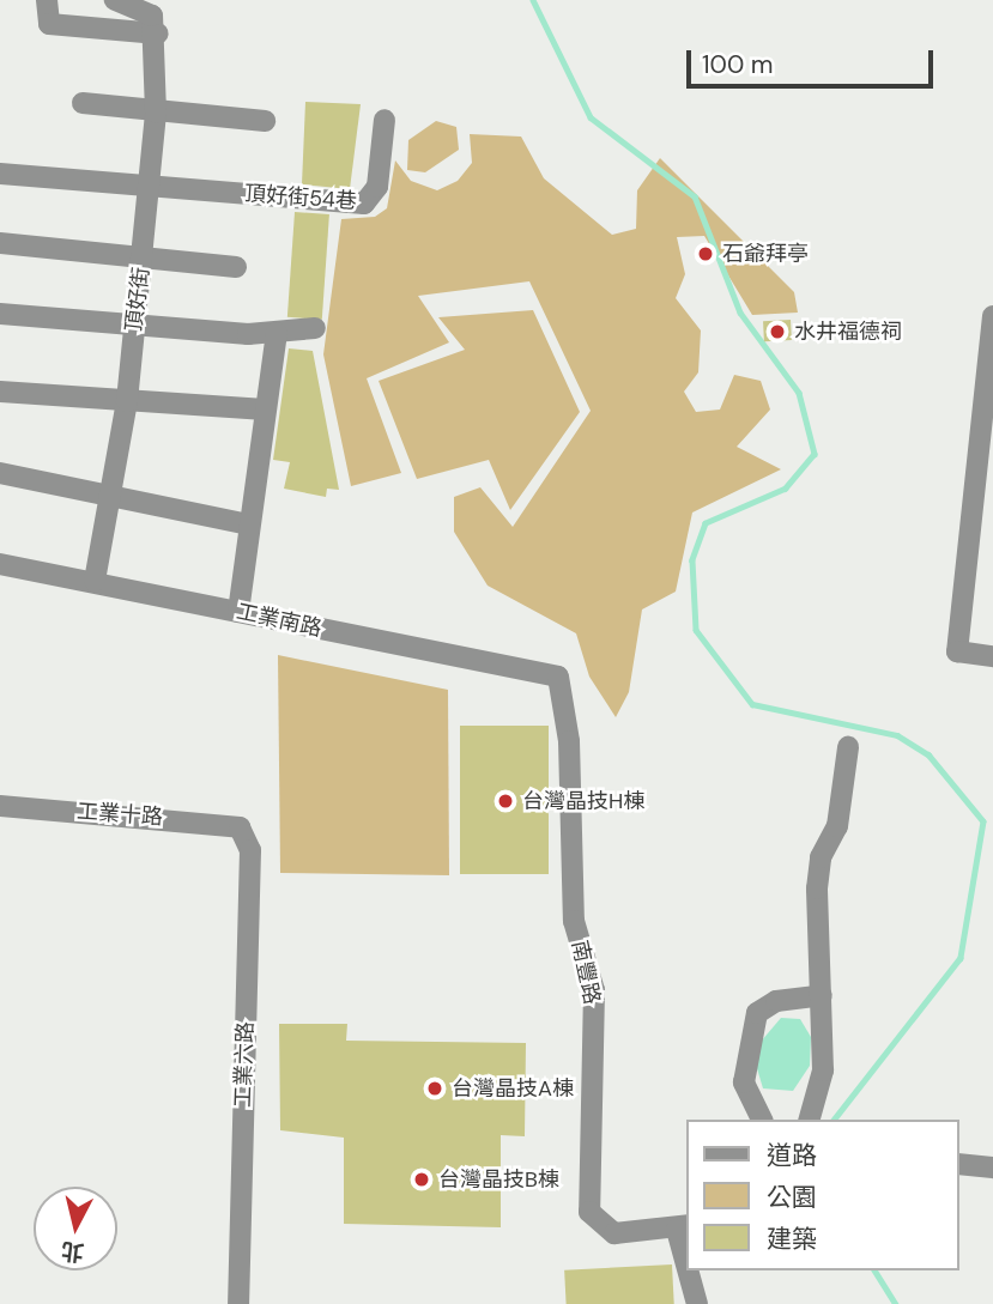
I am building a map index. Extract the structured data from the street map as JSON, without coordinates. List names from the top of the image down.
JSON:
{
  "streets": {
    "street": [
      "頂好街54巷",
      "頂好街",
      "工業南路",
      "工業十路",
      "南豐路",
      "工業六路"
    ]
  },
  "crossings": [
    ["頂好街54巷", "頂好街"],
    ["頂好街", "工業南路"],
    ["工業南路", "南豐路"],
    ["工業十路", "工業六路"]
  ],
  "places": [
    "石爺拜亭",
    "水井福德祠",
    "台灣晶技H棟",
    "台灣晶技A棟",
    "台灣晶技B棟"
  ],
  "legend": ["道路", "公園", "建築"],
  "scale_bar": "100 m",
  "north": "bottom"
}
